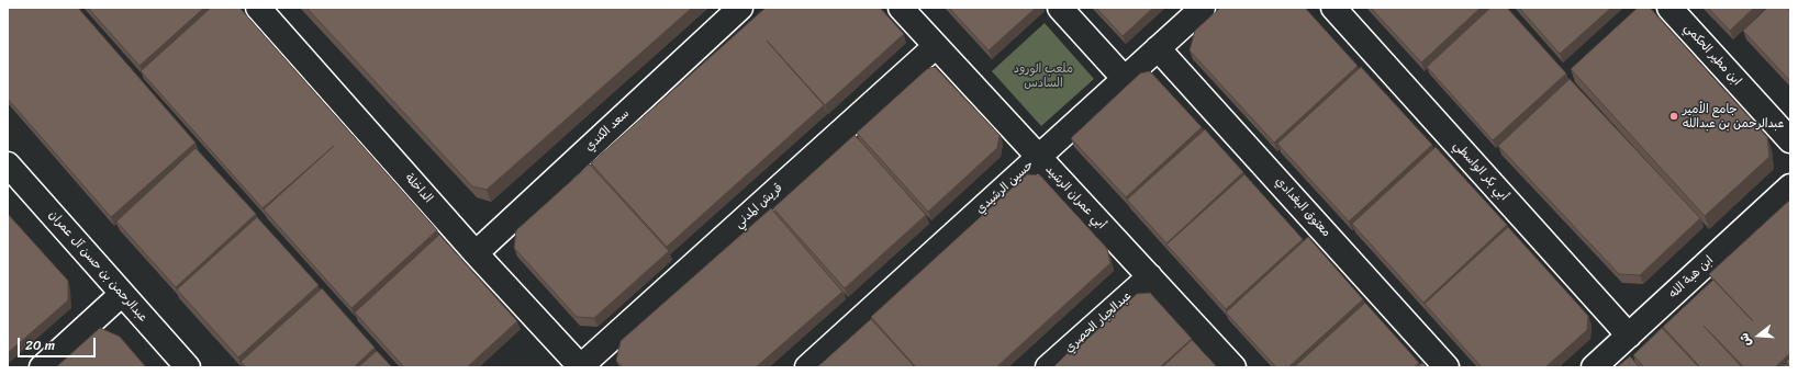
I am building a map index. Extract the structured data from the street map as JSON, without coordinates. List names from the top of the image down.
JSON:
{
  "streets": {
    "street": [
      "ابن مطير الحكمي",
      "سعد الكندي",
      "أبي بكر الواسطي",
      "حسين الرشيدي",
      "الداخلة",
      "أبي عمران الرشيد",
      "قريش المدني",
      "معتوق البغدادي",
      "عبدالرحمن بن حسن آل عمران",
      "ابن هبة الله",
      "عبدالجبار الحصري"
    ]
  },
  "crossings": [
    ["سعد الكندي", "الداخلة"],
    ["أبي بكر الواسطي", "ابن هبة الله"],
    ["حسين الرشيدي", "أبي عمران الرشيد"],
    ["حسين الرشيدي", "معتوق البغدادي"],
    ["الداخلة", "قريش المدني"],
    ["أبي عمران الرشيد", "قريش المدني"],
    ["أبي عمران الرشيد", "عبدالجبار الحصري"]
  ],
  "parks": ["ملعب الورود السادس"],
  "places": ["جامع الأمير عبدالرحمن بن عبدالله"],
  "scale_bar": "20 m",
  "north": "left"
}
